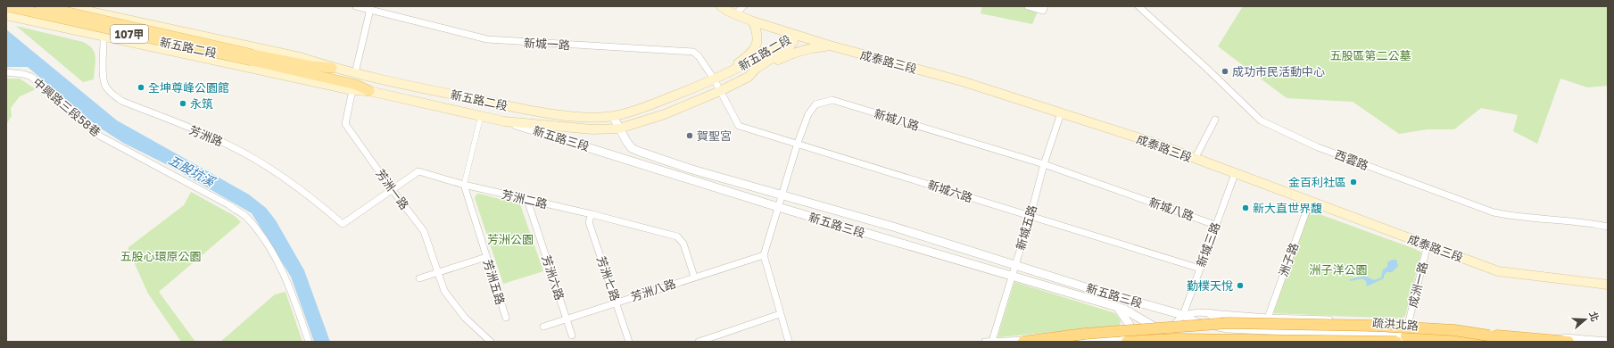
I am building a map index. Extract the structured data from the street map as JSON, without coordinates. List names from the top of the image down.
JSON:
{
  "streets": {
    "main road": ["107甲", "新五路二段", "成泰路三段"],
    "street": [
      "新城一路",
      "中興路三段58巷",
      "新城八路",
      "芳洲路",
      "新五路三段",
      "西雲路",
      "芳洲一路",
      "新城六路",
      "芳洲二路",
      "新城五路",
      "新城三路",
      "洲子路",
      "芳洲六路",
      "芳洲七路",
      "芳洲五路",
      "成洲一路",
      "芳洲八路",
      "疏洪北路"
    ]
  },
  "crossings": [
    ["新城一路", "新五路二段"],
    ["新城一路", "新城六路"],
    ["新五路二段", "成泰路三段"],
    ["新五路二段", "芳洲路"],
    ["新五路二段", "新五路三段"],
    ["新五路二段", "芳洲一路"],
    ["新五路二段", "新城六路"],
    ["成泰路三段", "新城五路"],
    ["成泰路三段", "新城三路"],
    ["成泰路三段", "洲子路"],
    ["成泰路三段", "成洲一路"],
    ["新城八路", "新五路三段"],
    ["新城八路", "新城六路"],
    ["新城八路", "新城五路"],
    ["新城八路", "新城三路"],
    ["新城八路", "芳洲八路"],
    ["芳洲路", "芳洲二路"],
    ["新五路三段", "新城五路"],
    ["新五路三段", "新城三路"],
    ["新五路三段", "疏洪北路"],
    ["芳洲一路", "芳洲二路"],
    ["新城六路", "新城五路"],
    ["新城六路", "新城三路"],
    ["芳洲二路", "芳洲六路"],
    ["芳洲二路", "芳洲七路"],
    ["芳洲二路", "芳洲五路"],
    ["芳洲二路", "芳洲八路"],
    ["新城三路", "疏洪北路"],
    ["洲子路", "疏洪北路"],
    ["芳洲六路", "芳洲八路"],
    ["芳洲七路", "芳洲八路"],
    ["成洲一路", "疏洪北路"]
  ],
  "water": ["五股坑溪"],
  "parks": [
    "五股區第二公墓",
    "芳洲公園",
    "五股心環原公園",
    "洲子洋公園"
  ],
  "places": [
    "成功市民活動中心",
    "全坤尊峰公園館",
    "永筑",
    "賀聖宮",
    "金百利社區",
    "新大直世界馥",
    "勤樸天悅"
  ],
  "north": "right"
}
